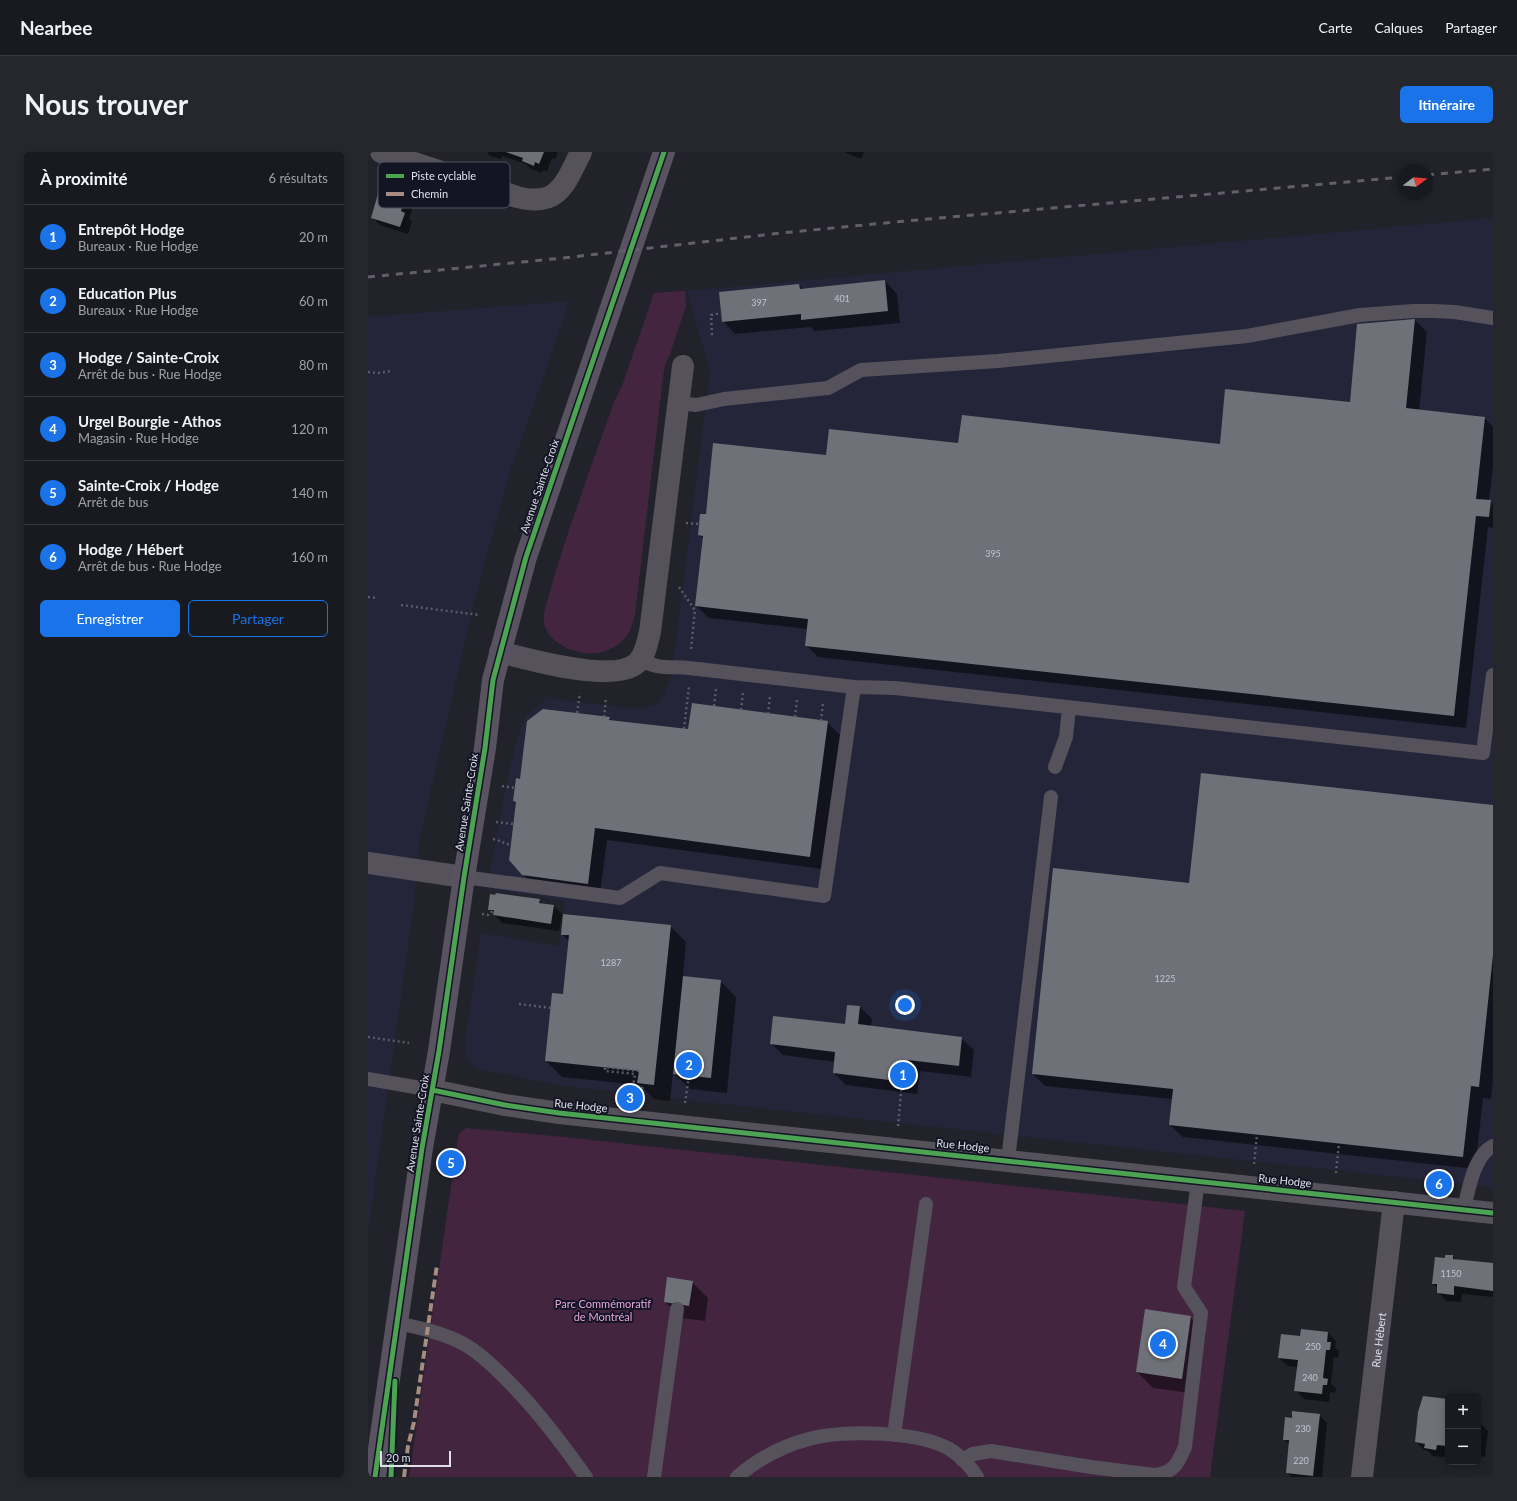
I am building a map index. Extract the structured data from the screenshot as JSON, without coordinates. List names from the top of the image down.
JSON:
{
  "streets": {
    "main road": ["Avenue Sainte-Croix"],
    "street": ["Rue Hodge", "Rue Hébert"]
  },
  "crossings": [
    ["Avenue Sainte-Croix", "Rue Hodge"],
    ["Rue Hodge", "Rue Hébert"]
  ],
  "parks": ["Parc Commémoratif de Montréal"],
  "house_numbers": [
    "401",
    "397",
    "395",
    "1287",
    "1225",
    "1150",
    "250",
    "240",
    "230",
    "220"
  ],
  "legend": ["Piste cyclable", "Chemin"],
  "scale_bar": "20 m",
  "north": "right",
  "page": {
    "header": "Nearbee",
    "nav": ["Carte", "Calques", "Partager"],
    "buttons": [
      "Itinéraire",
      ["Enregistrer", "Partager"]
    ],
    "title": "Nous trouver",
    "heading": ["À proximité", "6 résultats"],
    "list": [
      {
        "mark": "1",
        "name": "Entrepôt Hodge",
        "note": "Bureaux · Rue Hodge",
        "value": "20 m"
      },
      {
        "mark": "2",
        "name": "Education Plus",
        "note": "Bureaux · Rue Hodge",
        "value": "60 m"
      },
      {
        "mark": "3",
        "name": "Hodge / Sainte-Croix",
        "note": "Arrêt de bus · Rue Hodge",
        "value": "80 m"
      },
      {
        "mark": "4",
        "name": "Urgel Bourgie - Athos",
        "note": "Magasin · Rue Hodge",
        "value": "120 m"
      },
      {
        "mark": "5",
        "name": "Sainte-Croix / Hodge",
        "note": "Arrêt de bus",
        "value": "140 m"
      },
      {
        "mark": "6",
        "name": "Hodge / Hébert",
        "note": "Arrêt de bus · Rue Hodge",
        "value": "160 m"
      }
    ],
    "pins": [
      "2",
      "1",
      "3",
      "5",
      "6",
      "4"
    ],
    "map_buttons": ["+", "−"],
    "scale": "20 m"
  }
}
